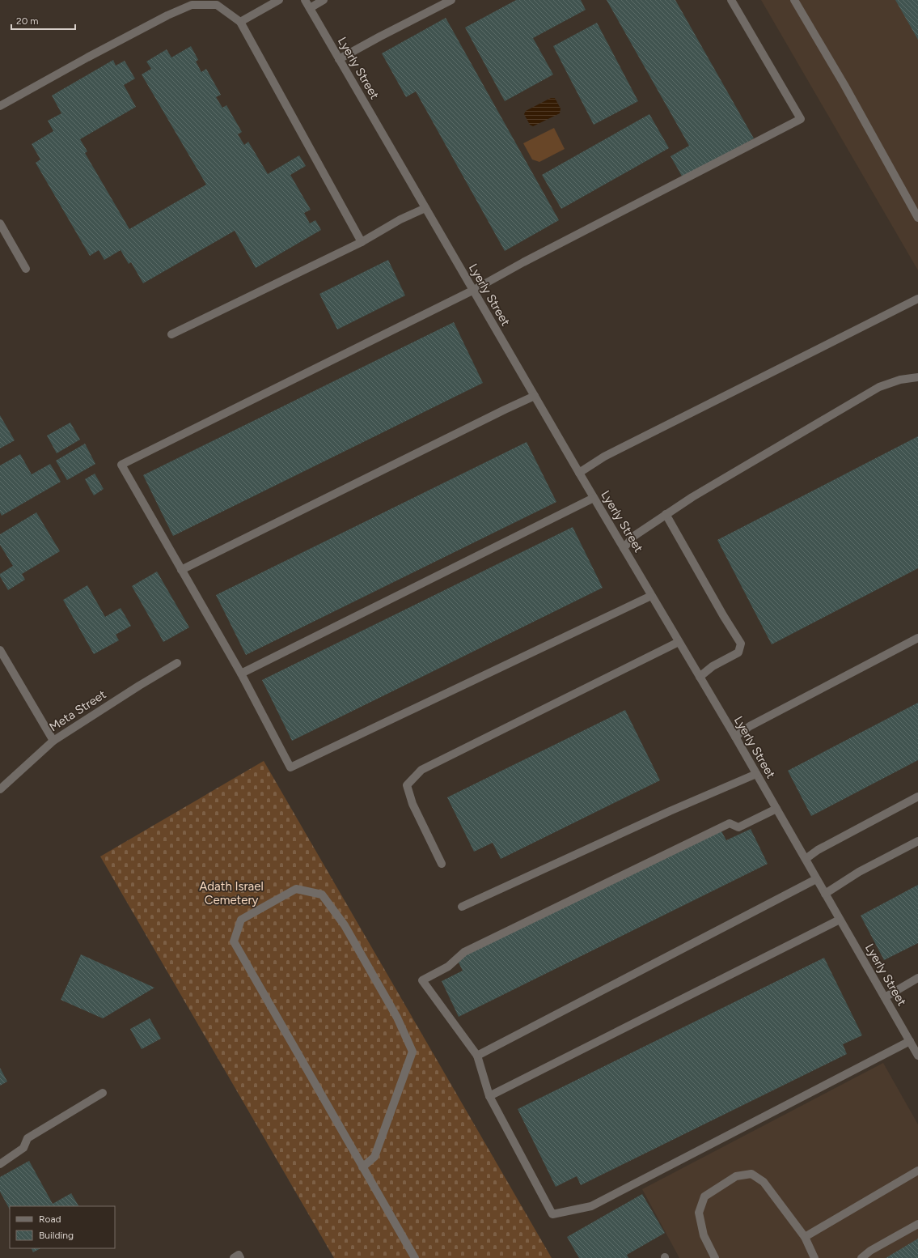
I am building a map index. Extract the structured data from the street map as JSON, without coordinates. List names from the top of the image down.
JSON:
{
  "streets": {
    "street": ["Lyerly Street", "Meta Street"]
  },
  "parks": ["Adath Israel Cemetery"],
  "legend": ["Road", "Building"],
  "scale_bar": "20 m"
}
